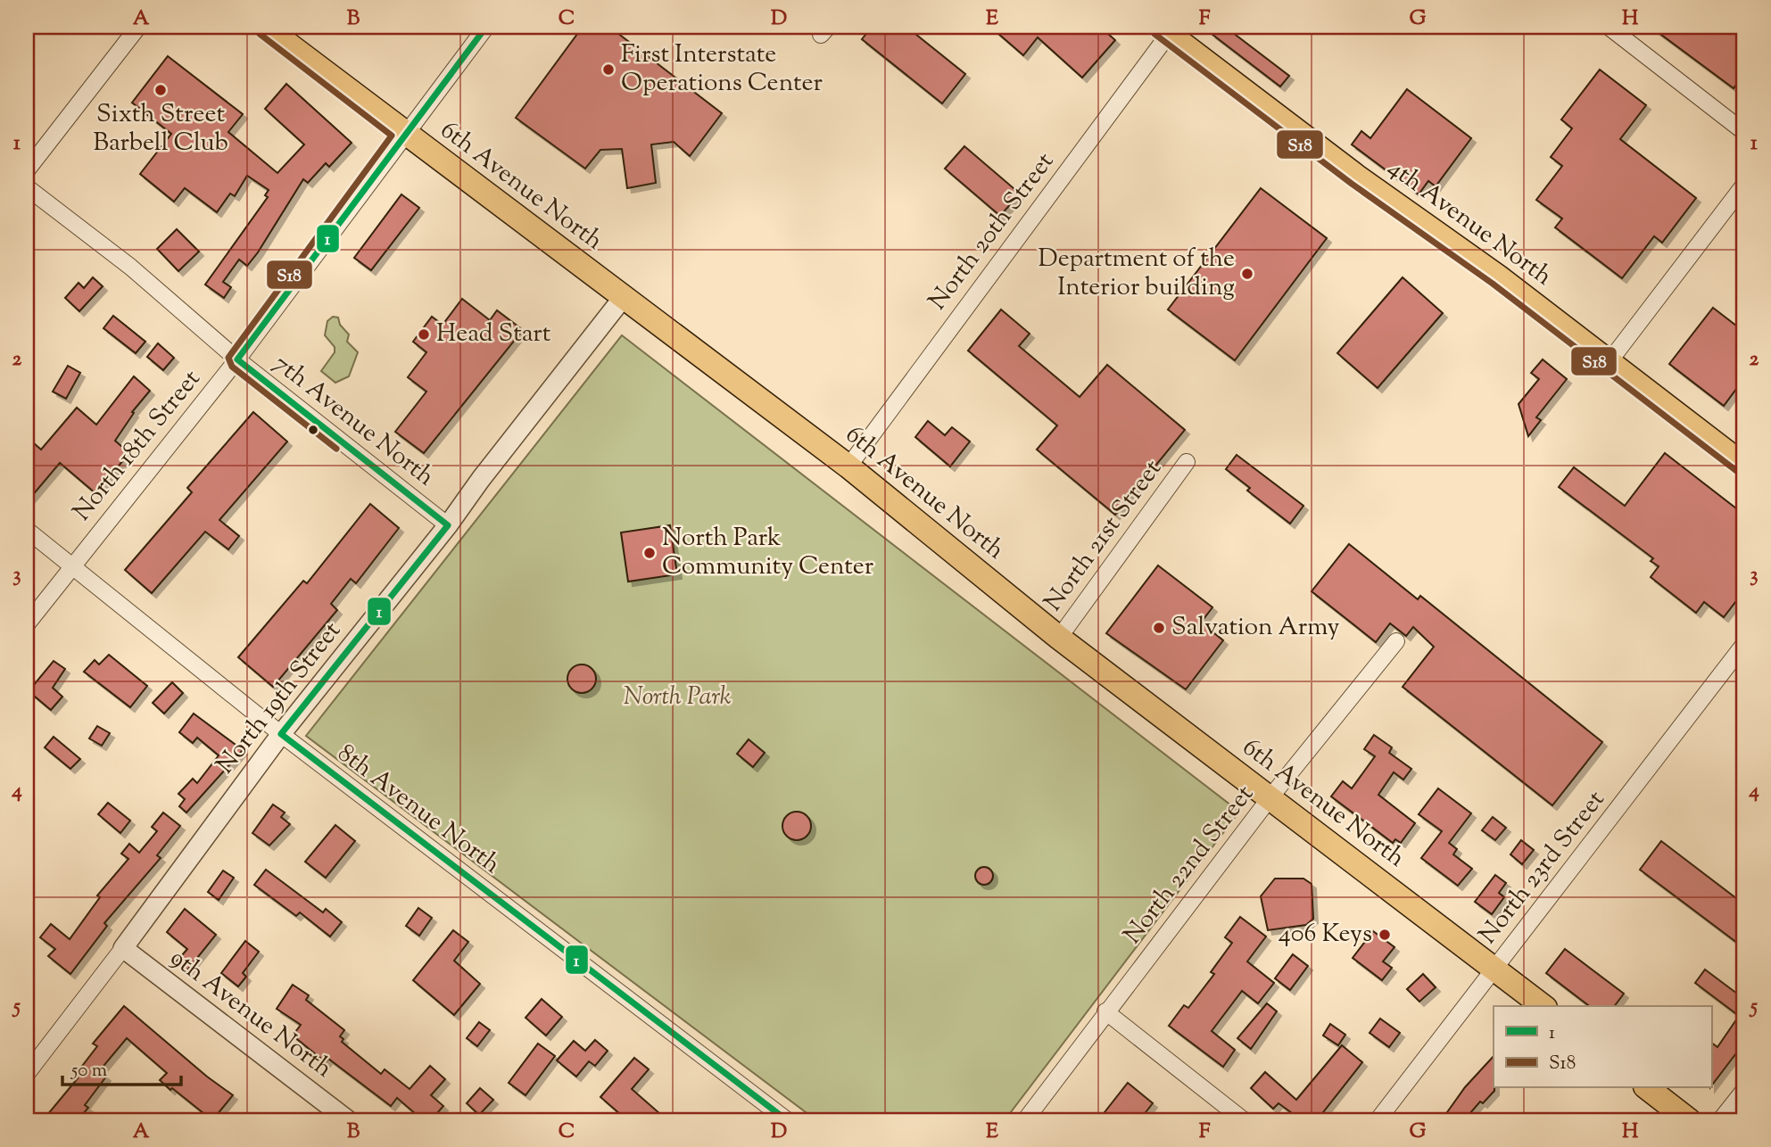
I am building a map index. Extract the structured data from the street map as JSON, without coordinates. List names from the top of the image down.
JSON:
{
  "streets": {
    "main road": ["6th Avenue North", "4th Avenue North"],
    "street": [
      "North 20th Street",
      "7th Avenue North",
      "North 18th Street",
      "North 21st Street",
      "North 19th Street",
      "8th Avenue North",
      "North 22nd Street",
      "North 23rd Street",
      "9th Avenue North"
    ]
  },
  "crossings": [
    ["6th Avenue North", "North 20th Street"],
    ["6th Avenue North", "North 18th Street"],
    ["6th Avenue North", "North 21st Street"],
    ["6th Avenue North", "North 19th Street"],
    ["6th Avenue North", "North 22nd Street"],
    ["6th Avenue North", "North 23rd Street"],
    ["4th Avenue North", "North 20th Street"],
    ["7th Avenue North", "North 18th Street"],
    ["7th Avenue North", "North 19th Street"],
    ["North 18th Street", "8th Avenue North"],
    ["North 19th Street", "8th Avenue North"],
    ["North 19th Street", "9th Avenue North"]
  ],
  "parks": ["North Park"],
  "places": [
    "First Interstate Operations Center",
    "Sixth Street Barbell Club",
    "Department of the Interior building",
    "Head Start",
    "North Park Community Center",
    "Salvation Army",
    "406 Keys"
  ],
  "lines": ["transit line 1", "transit line S18"],
  "legend": ["1", "S18"],
  "scale_bar": "50 m",
  "grid": {
    "columns": [
      "A",
      "B",
      "C",
      "D",
      "E",
      "F",
      "G",
      "H"
    ],
    "rows": [
      "1",
      "2",
      "3",
      "4",
      "5"
    ]
  }
}
